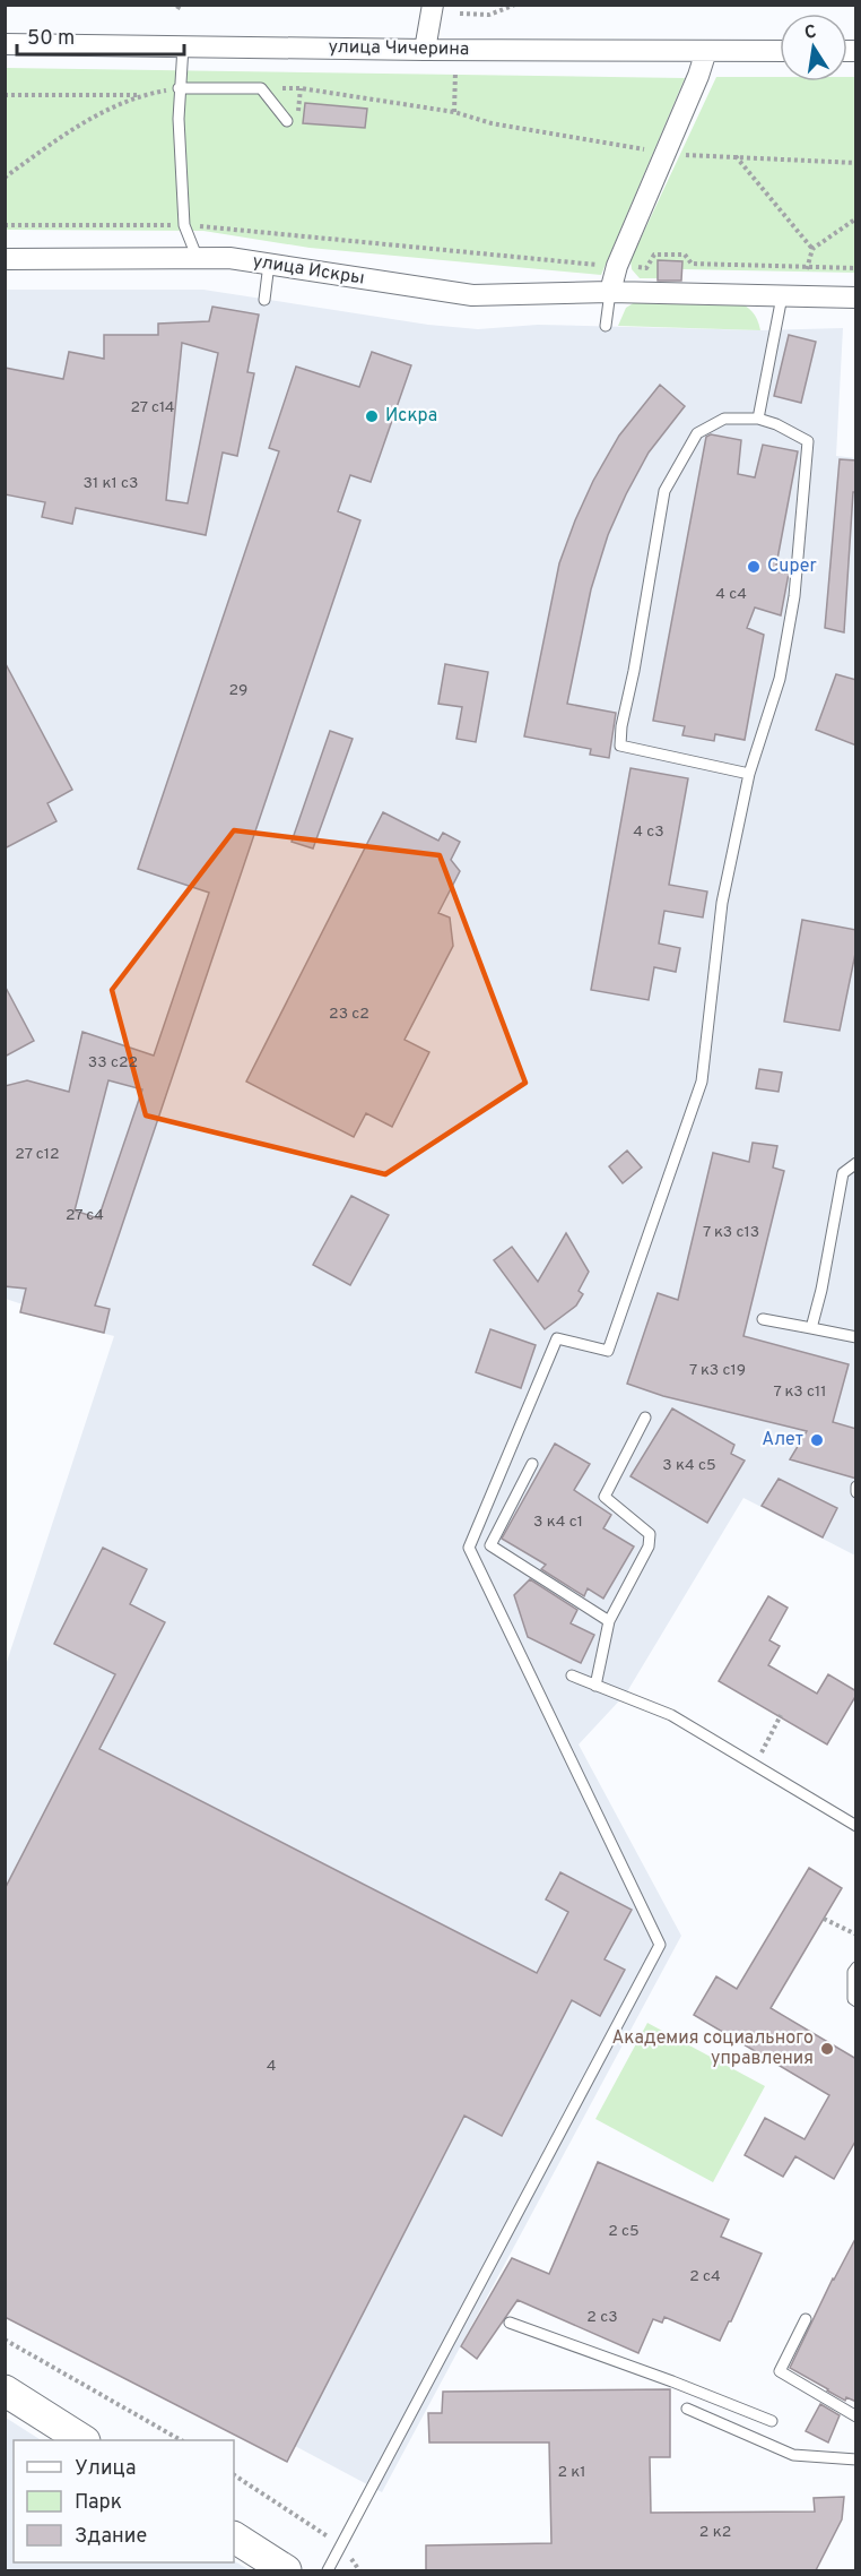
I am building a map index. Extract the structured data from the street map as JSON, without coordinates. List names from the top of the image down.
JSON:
{
  "streets": {
    "street": ["улица Чичерина", "улица Искры"]
  },
  "places": [
    "Искра",
    "Cuper",
    "Алет",
    "Академия социального управления"
  ],
  "house_numbers": [
    "27 c14",
    "31 к1 с3",
    "4 с4",
    "29",
    "4 с3",
    "23 с2",
    "33 с22",
    "27 с12",
    "27 с4",
    "7 к3 с13",
    "7 к3 с19",
    "7 к3 с11",
    "3 к4 с5",
    "3 к4 с1",
    "4",
    "2 с5",
    "2 с4",
    "2 с3",
    "2 к1",
    "2 к2"
  ],
  "legend": ["Улица", "Парк", "Здание"],
  "scale_bar": "50 m",
  "north": "top"
}
